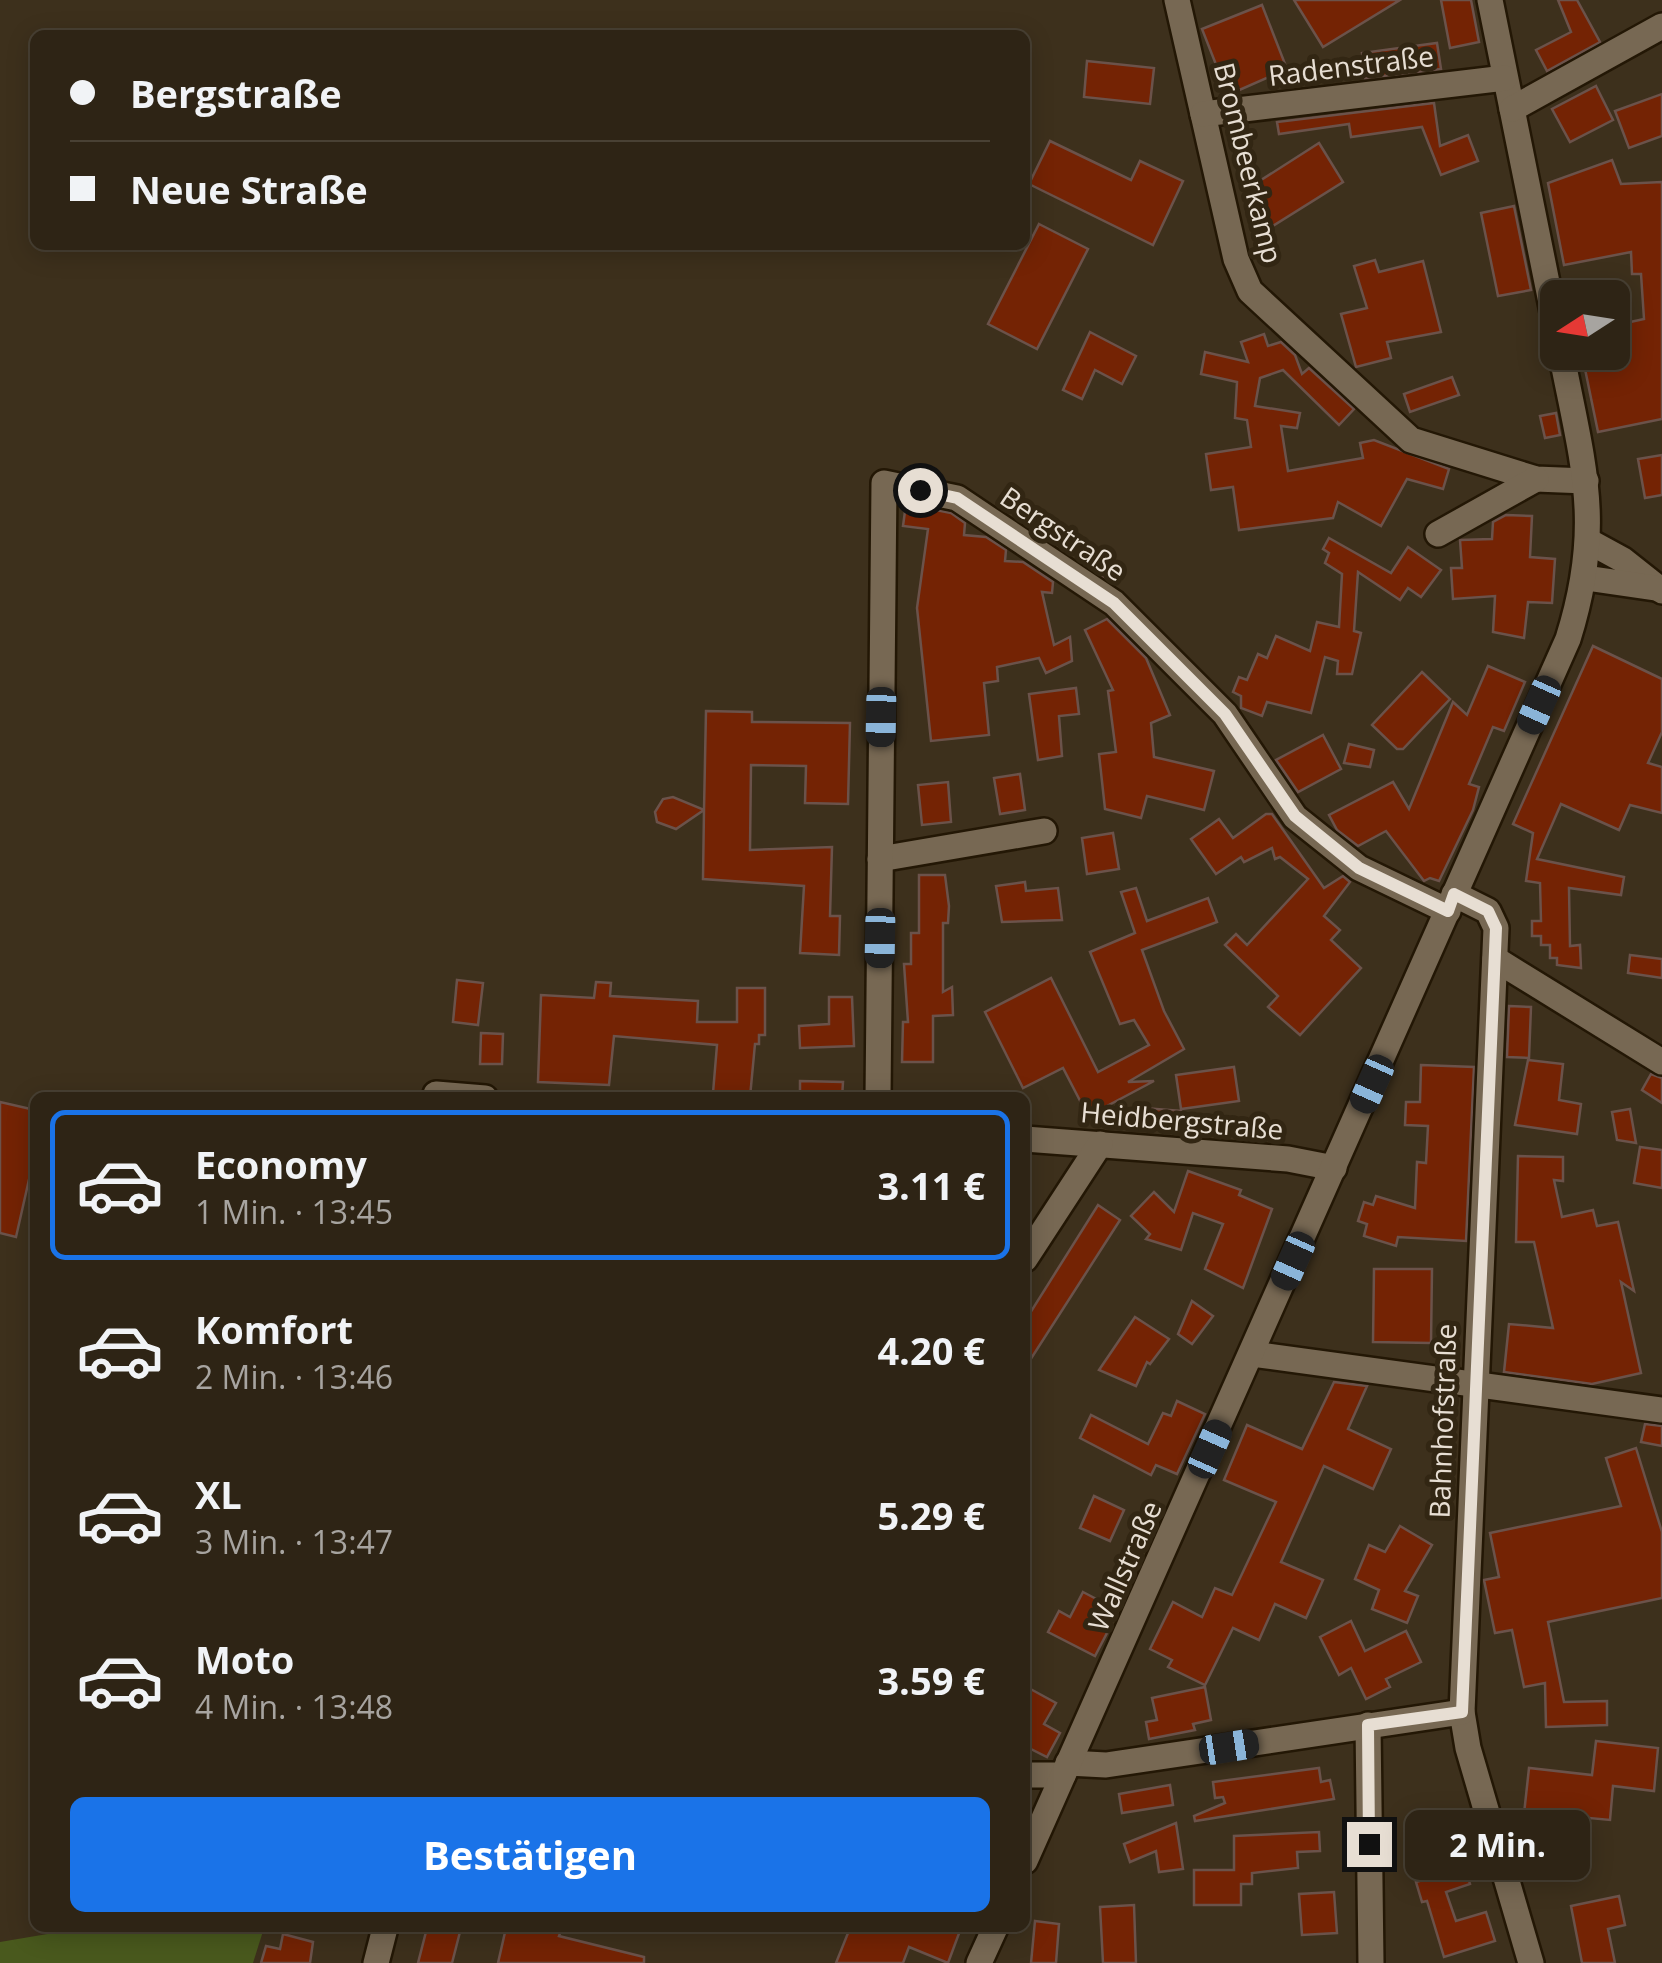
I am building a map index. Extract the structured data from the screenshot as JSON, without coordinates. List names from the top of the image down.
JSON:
{
  "streets": {
    "street": [
      "Radenstraße",
      "Brombeerkamp",
      "Bergstraße",
      "Heidbergstraße",
      "Bahnhofstraße",
      "Wallstraße"
    ]
  },
  "crossings": [
    ["Radenstraße", "Brombeerkamp"],
    ["Bergstraße", "Bahnhofstraße"],
    ["Bergstraße", "Wallstraße"],
    ["Heidbergstraße", "Wallstraße"],
    ["Bahnhofstraße", "Wallstraße"]
  ],
  "north": "left",
  "page": {
    "banner": ["Bergstraße", "Neue Straße"],
    "list": [
      {
        "name": "Economy",
        "note": "1 Min. · 13:45",
        "value": "3.11 €"
      },
      {
        "name": "Komfort",
        "note": "2 Min. · 13:46",
        "value": "4.20 €"
      },
      {
        "name": "XL",
        "note": "3 Min. · 13:47",
        "value": "5.29 €"
      },
      {
        "name": "Moto",
        "note": "4 Min. · 13:48",
        "value": "3.59 €"
      }
    ],
    "buttons": "Bestätigen",
    "bubble": "2 Min."
  }
}
